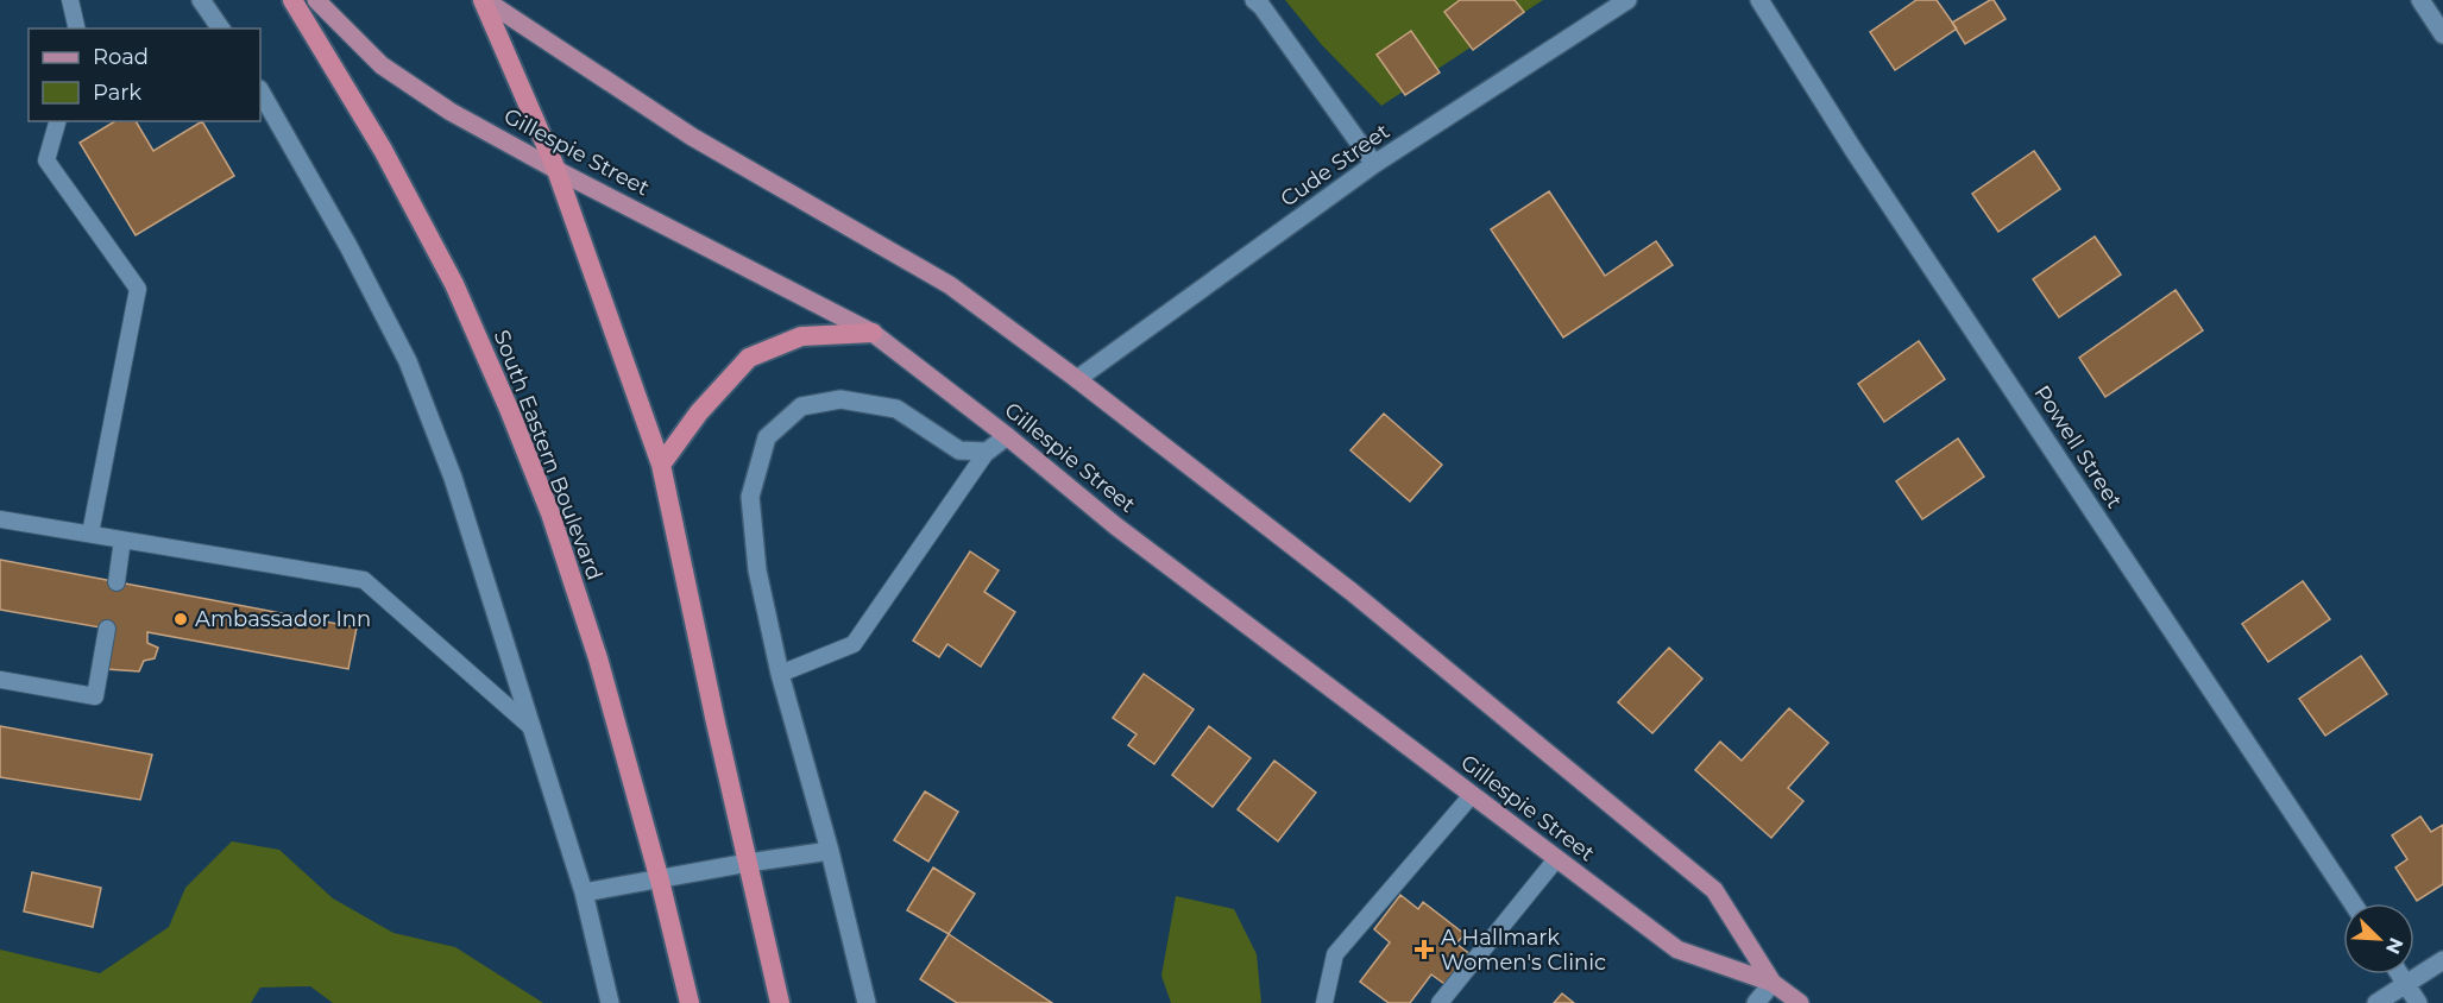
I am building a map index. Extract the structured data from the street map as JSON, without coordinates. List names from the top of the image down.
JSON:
{
  "streets": {
    "highway": ["South Eastern Boulevard"],
    "main road": ["Gillespie Street"],
    "street": ["Cude Street", "Powell Street"]
  },
  "crossings": [
    ["Gillespie Street", "Cude Street"]
  ],
  "places": {
    "other": ["Ambassador Inn"],
    "health": ["A Hallmark Women's Clinic"]
  },
  "legend": ["Road", "Park"],
  "north": "bottom right"
}
